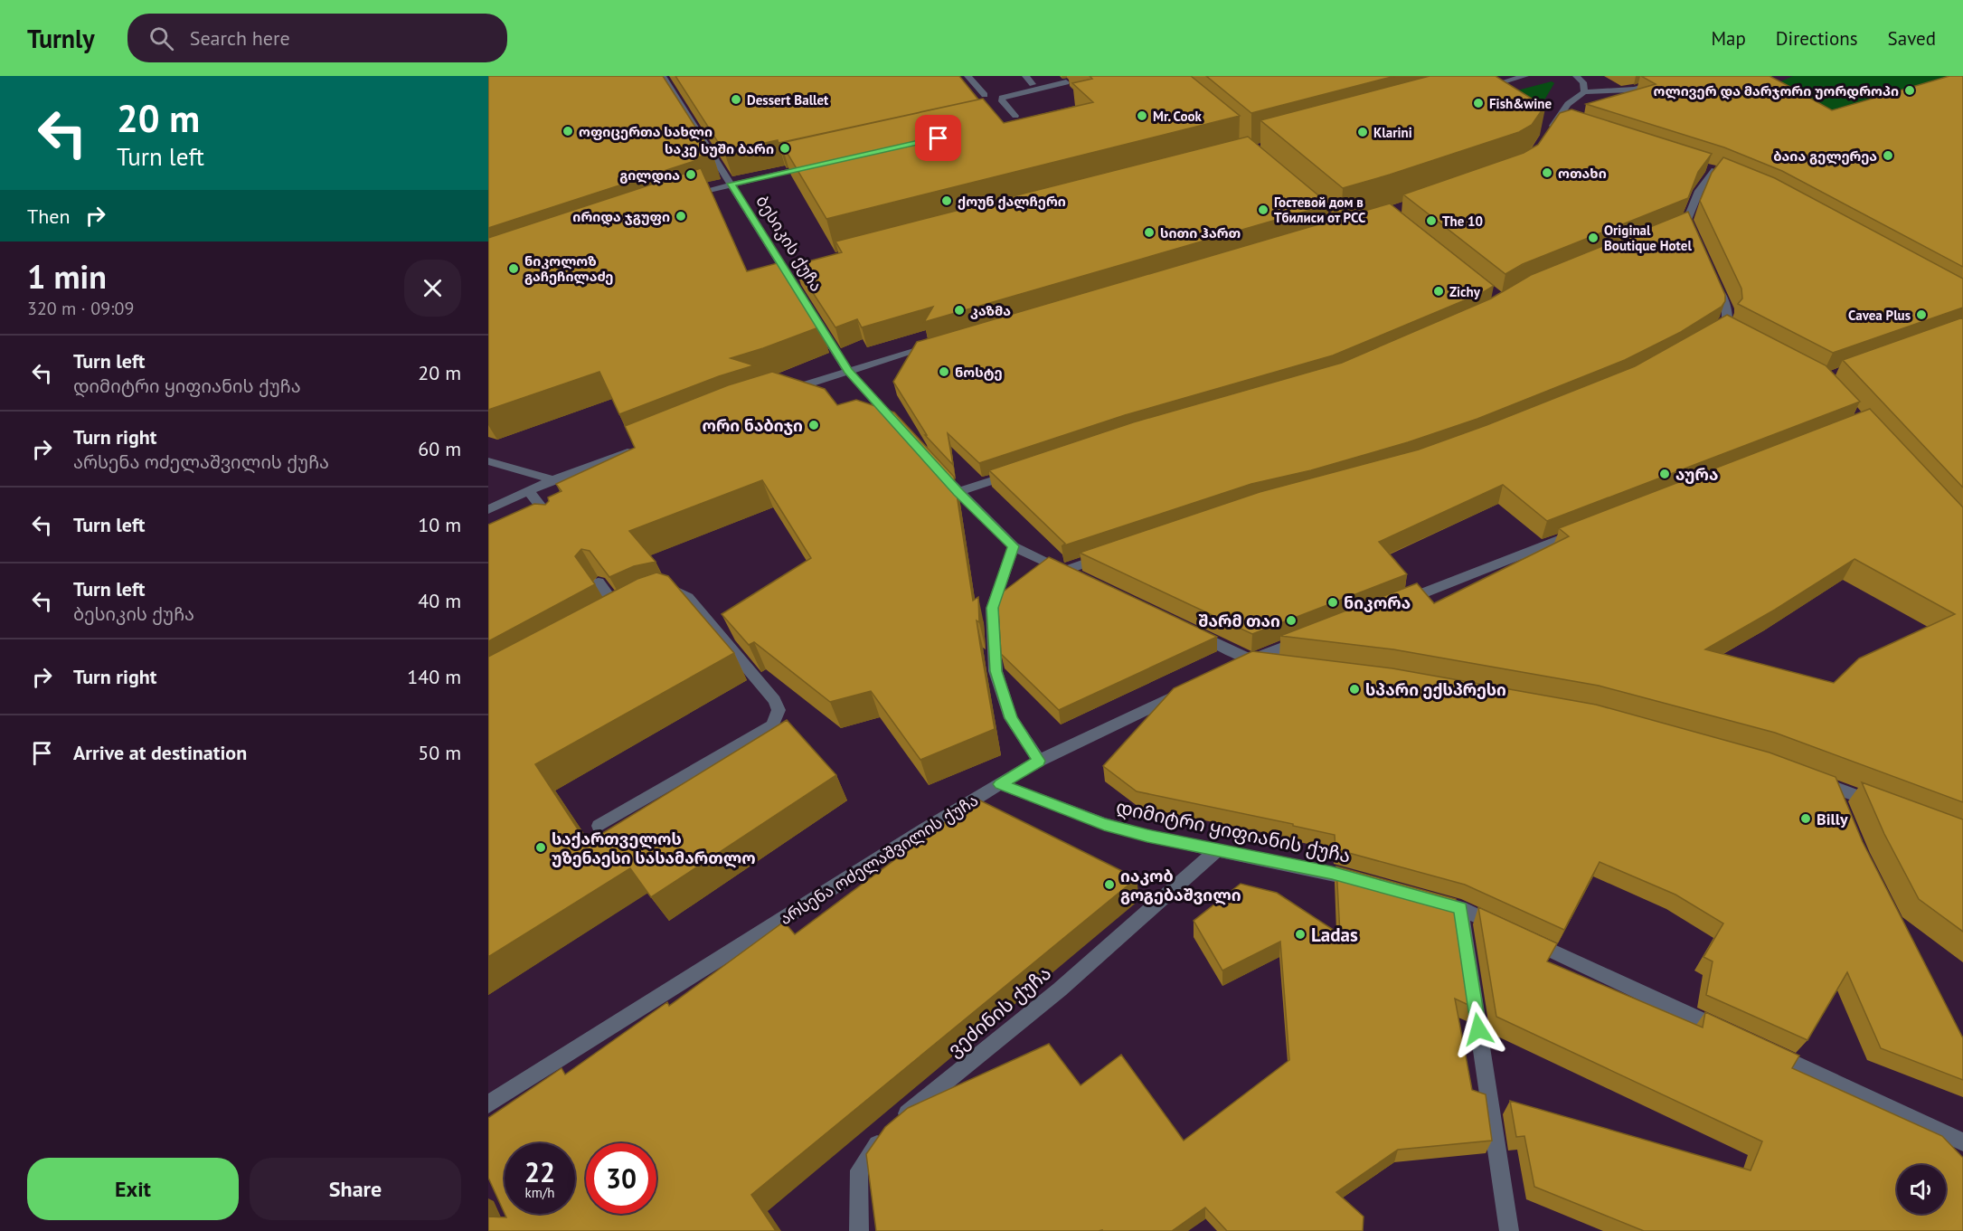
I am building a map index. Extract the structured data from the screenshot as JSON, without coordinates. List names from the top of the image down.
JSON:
{
  "streets": {
    "street": [
      "ბესიკის ქუჩა",
      "დიმიტრი ყიფიანის ქუჩა",
      "არსენა ოძელაშვილის ქუჩა",
      "ვეძინის ქუჩა"
    ]
  },
  "crossings": [
    ["დიმიტრი ყიფიანის ქუჩა", "არსენა ოძელაშვილის ქუჩა"],
    ["დიმიტრი ყიფიანის ქუჩა", "ვეძინის ქუჩა"]
  ],
  "places": [
    "ოლივერ და მარჯორი უორდროპი",
    "Dessert Ballet",
    "Fish&wine",
    "Mr. Cook",
    "ოფიცერთა სახლი",
    "Klarini",
    "საკე სუში ბარი",
    "ბაია გელერეა",
    "ოთახი",
    "გილდია",
    "ქოუნ ქალჩერი",
    "Гостевой дом в Тбилиси от РСС",
    "ირიდა ჯგუფი",
    "The 10",
    "სითი ჰართ",
    "Original Boutique Hotel",
    "ნიკოლოზ გაჩეჩილაძე",
    "Zichy",
    "კაზმა",
    "Cavea Plus",
    "ნოსტე",
    "ორი ნაბიჯი",
    "აურა",
    "ნიკორა",
    "შარმ თაი",
    "სპარი ექსპრესი",
    "Billy",
    "საქართველოს უზენაესი სასამართლო",
    "იაკობ გოგებაშვილი",
    "Ladas"
  ],
  "page": {
    "header": "Turnly",
    "search": "Search here",
    "nav": ["Map", "Directions", "Saved"],
    "turn": ["20 m", "Turn left"],
    "then": "Then",
    "heading": ["1 min", "320 m · 09:09"],
    "list": [
      {
        "name": "Turn left",
        "note": "დიმიტრი ყიფიანის ქუჩა",
        "value": "20 m"
      },
      {
        "name": "Turn right",
        "note": "არსენა ოძელაშვილის ქუჩა",
        "value": "60 m"
      },
      {
        "name": "Turn left",
        "value": "10 m"
      },
      {
        "name": "Turn left",
        "note": "ბესიკის ქუჩა",
        "value": "40 m"
      },
      {
        "name": "Turn right",
        "value": "140 m"
      },
      {
        "name": "Arrive at destination",
        "value": "50 m"
      }
    ],
    "speed": "22 km/h",
    "limit": "30",
    "buttons": ["Exit", "Share"]
  }
}
